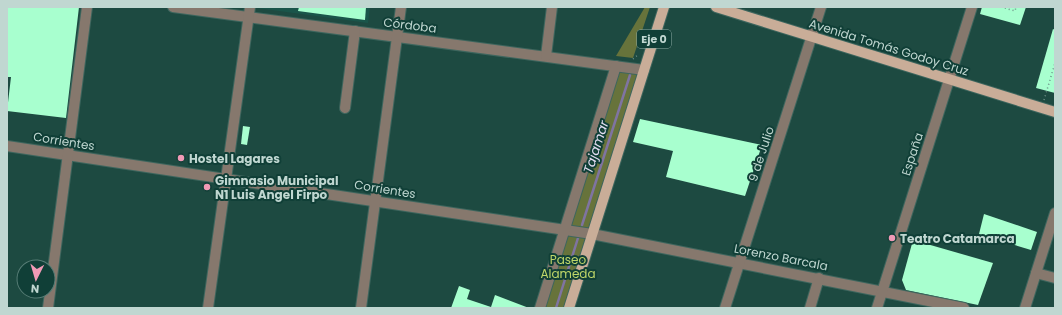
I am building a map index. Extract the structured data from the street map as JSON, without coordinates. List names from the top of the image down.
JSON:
{
  "streets": {
    "main road": ["Eje 0", "Avenida Tomás Godoy Cruz"],
    "street": [
      "Córdoba",
      "Corrientes",
      "9 de Julio",
      "España",
      "Lorenzo Barcala"
    ]
  },
  "crossings": [
    ["Córdoba", "Eje 0"],
    ["Eje 0", "Corrientes"],
    ["Eje 0", "Lorenzo Barcala"],
    ["Avenida Tomás Godoy Cruz", "9 de Julio"],
    ["Avenida Tomás Godoy Cruz", "España"],
    ["Corrientes", "Lorenzo Barcala"],
    ["9 de Julio", "Lorenzo Barcala"],
    ["España", "Lorenzo Barcala"]
  ],
  "water": ["Tajamar"],
  "parks": ["Paseo Alameda"],
  "places": ["Hostel Lagares", "Gimnasio Municipal N1 Luis Angel Firpo", "Teatro Catamarca"],
  "north": "bottom"
}
